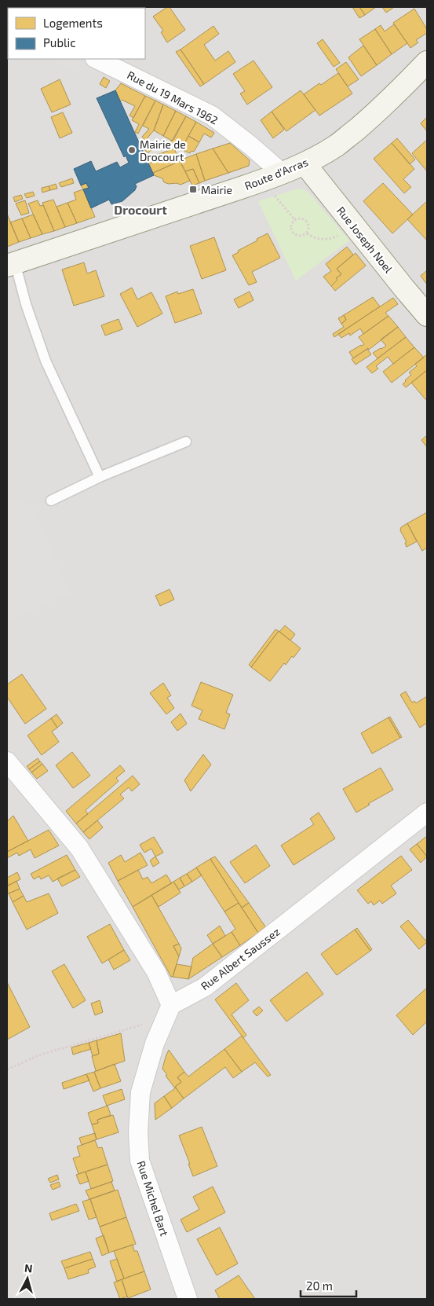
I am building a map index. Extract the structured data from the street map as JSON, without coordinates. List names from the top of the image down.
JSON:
{
  "streets": {
    "main road": ["Route d'Arras", "Rue Joseph Noel"],
    "street": ["Rue du 19 Mars 1962", "Rue Albert Saussez", "Rue Michel Bart"]
  },
  "crossings": [
    ["Rue du 19 Mars 1962", "Route d'Arras"],
    ["Route d'Arras", "Rue Joseph Noel"],
    ["Rue Albert Saussez", "Rue Michel Bart"]
  ],
  "districts": ["Drocourt"],
  "places": {
    "other": ["Mairie de Drocourt"],
    "transit": ["Mairie"]
  },
  "legend": ["Logements", "Public"],
  "scale_bar": "20 m",
  "north": "top"
}
